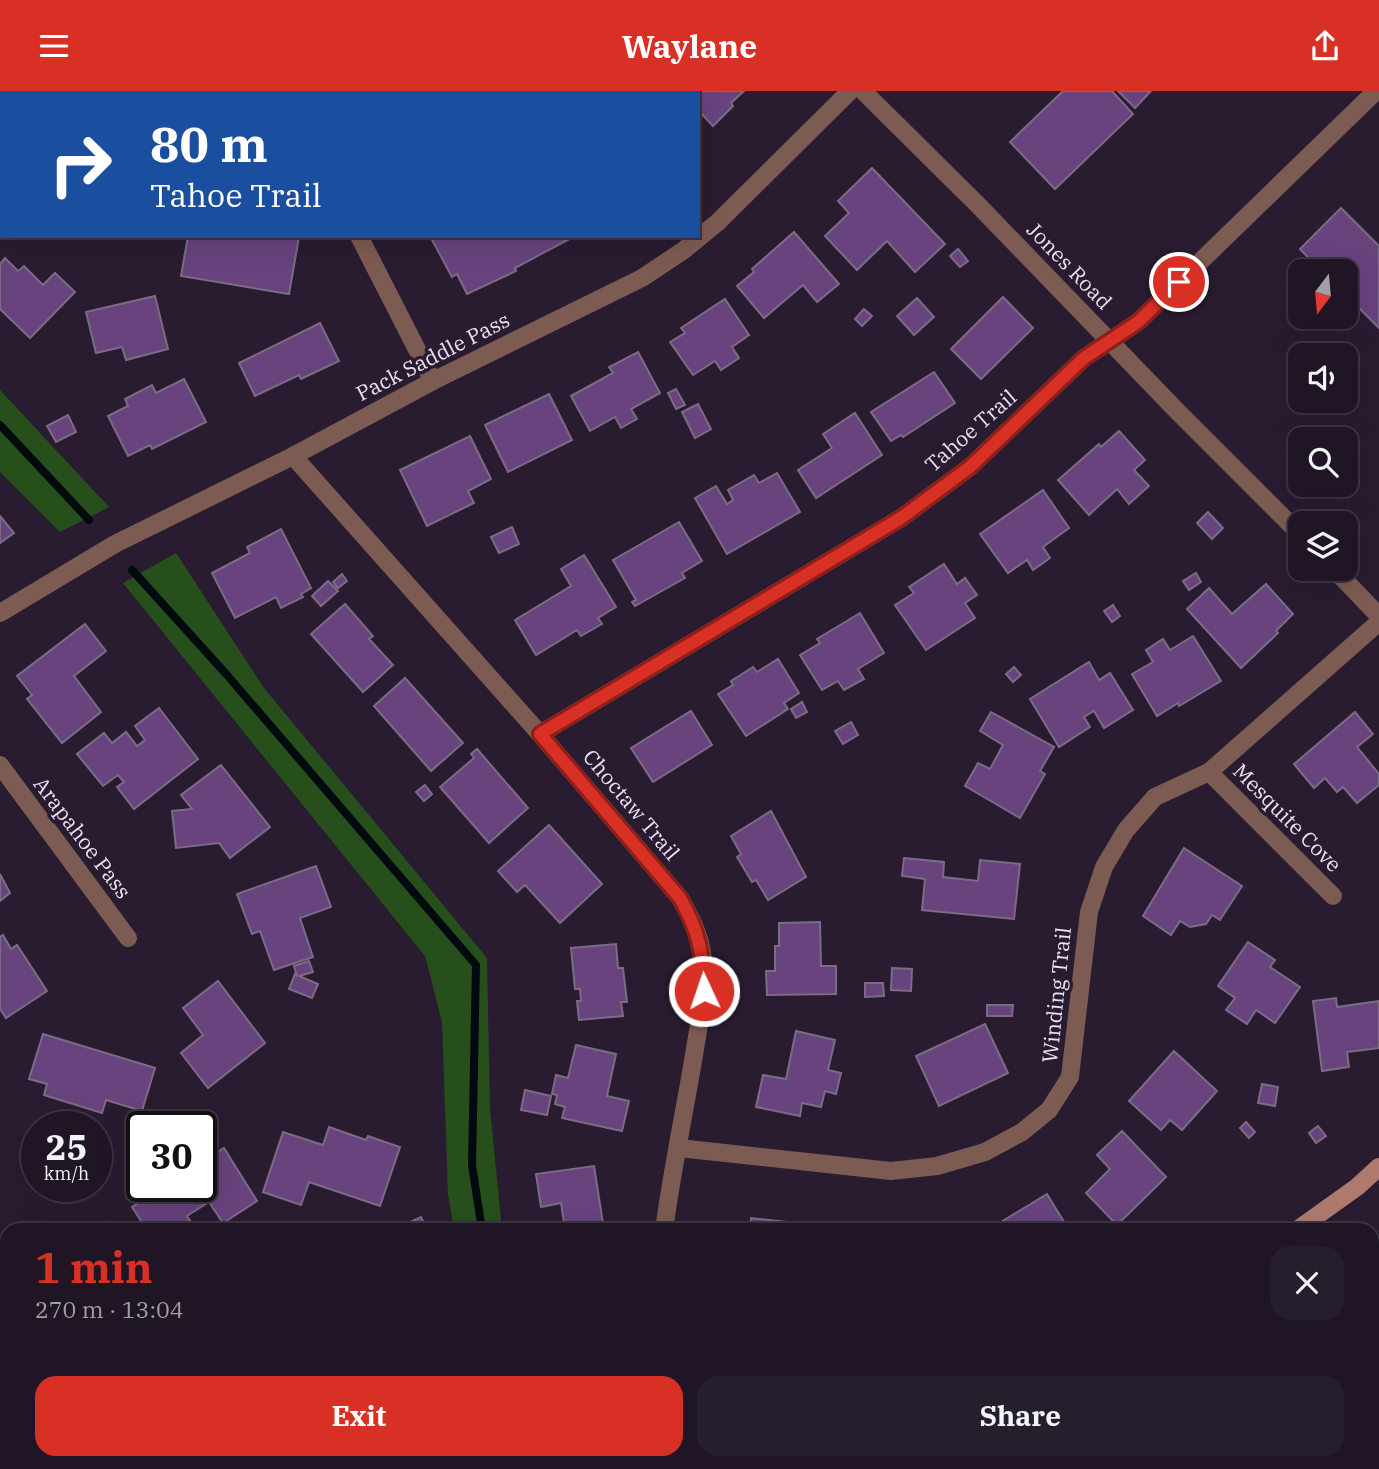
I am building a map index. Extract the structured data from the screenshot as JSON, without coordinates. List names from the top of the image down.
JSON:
{
  "streets": {
    "street": [
      "Jones Road",
      "Pack Saddle Pass",
      "Tahoe Trail",
      "Choctaw Trail",
      "Mesquite Cove",
      "Arapahoe Pass",
      "Winding Trail"
    ]
  },
  "crossings": [
    ["Jones Road", "Tahoe Trail"],
    ["Pack Saddle Pass", "Choctaw Trail"],
    ["Tahoe Trail", "Choctaw Trail"],
    ["Choctaw Trail", "Winding Trail"],
    ["Mesquite Cove", "Winding Trail"]
  ],
  "north": "bottom",
  "page": {
    "header": "Waylane",
    "turn": ["80 m", "Tahoe Trail"],
    "speed": "25 km/h",
    "limit": "30",
    "heading": ["1 min", "270 m · 13:04"],
    "buttons": ["Exit", "Share"]
  }
}
